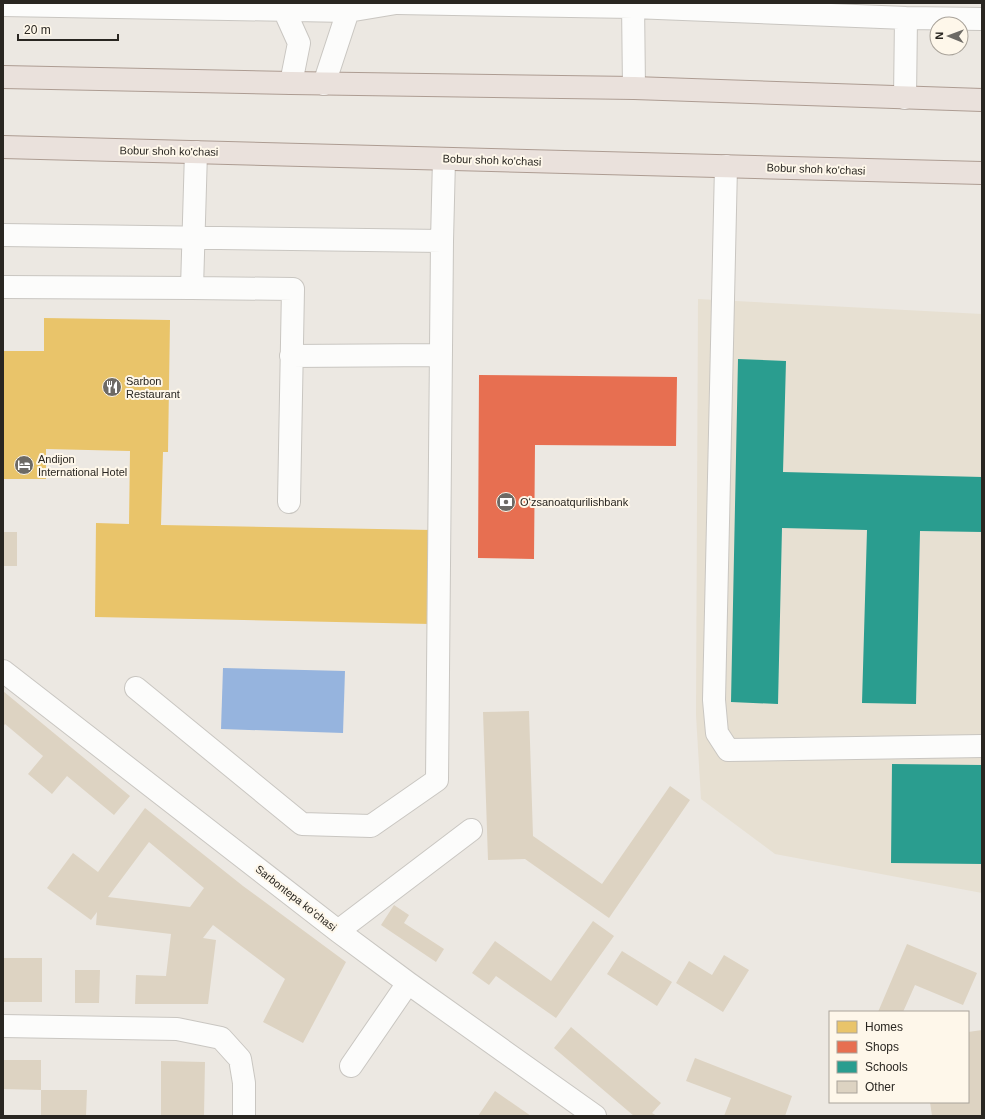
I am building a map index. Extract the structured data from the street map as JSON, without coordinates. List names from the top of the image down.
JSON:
{
  "streets": {
    "main road": ["Bobur shoh ko'chasi"],
    "street": ["Sarbontepa ko'chasi"]
  },
  "places": {
    "restaurant": ["Sarbon Restaurant"],
    "hotel": ["Andijon International Hotel"],
    "bank": ["Oʻzsanoatqurilishbank"]
  },
  "legend": [
    "Homes",
    "Shops",
    "Schools",
    "Other"
  ],
  "scale_bar": "20 m",
  "north": "left"
}
